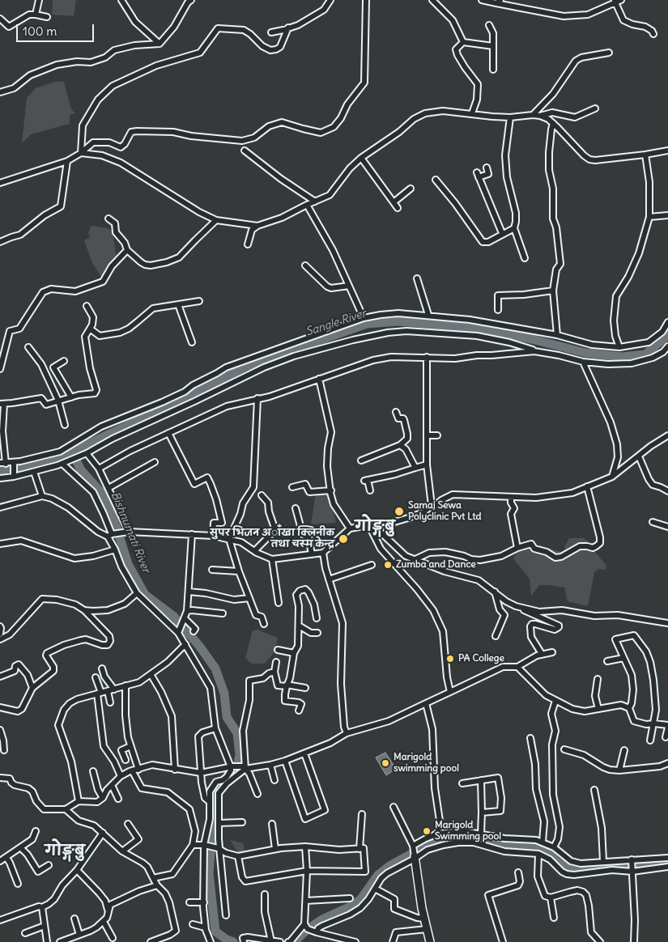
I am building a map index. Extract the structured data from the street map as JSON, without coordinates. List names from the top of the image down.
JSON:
{
  "districts": ["गोङ्गबु", "गोङ्गबु"],
  "water": ["Sangle River", "Bishnumati River"],
  "places": [
    "Samaj Sewa Polyclinic Pvt Ltd",
    "सुपर भिजन अाँखा क्लिनीक तथा चस्म केन्द्र",
    "Zumba and Dance",
    "PA College",
    "Marigold swimming pool",
    "Marigold Swimming pool"
  ],
  "scale_bar": "100 m"
}
